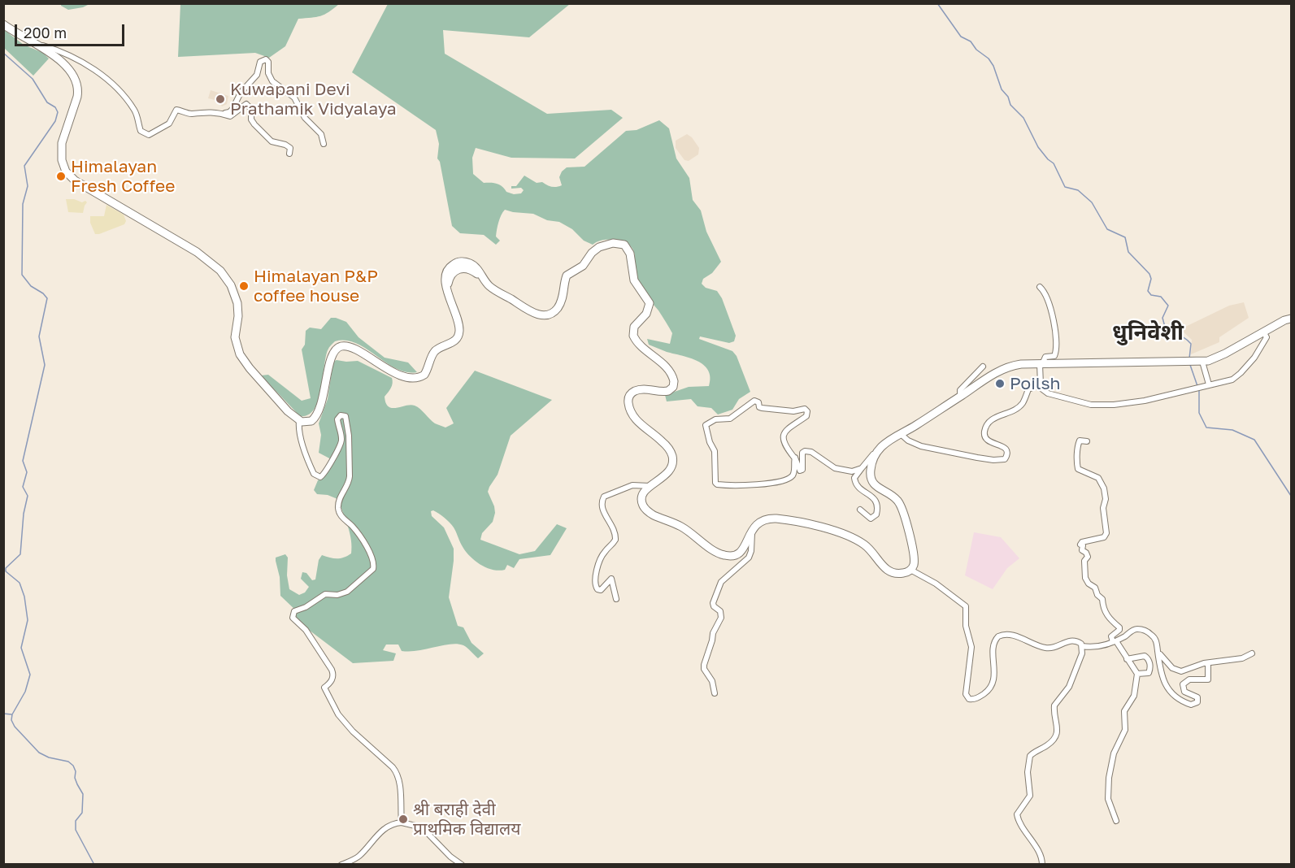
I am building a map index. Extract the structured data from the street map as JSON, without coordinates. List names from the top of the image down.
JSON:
{
  "districts": ["धुनिवेशी"],
  "places": [
    "Kuwapani Devi Prathamik Vidyalaya",
    "Himalayan Fresh Coffee",
    "Himalayan P&P coffee house",
    "Poilsh",
    "श्री बराही देवी प्राथमिक विद्यालय"
  ],
  "scale_bar": "200 m"
}
